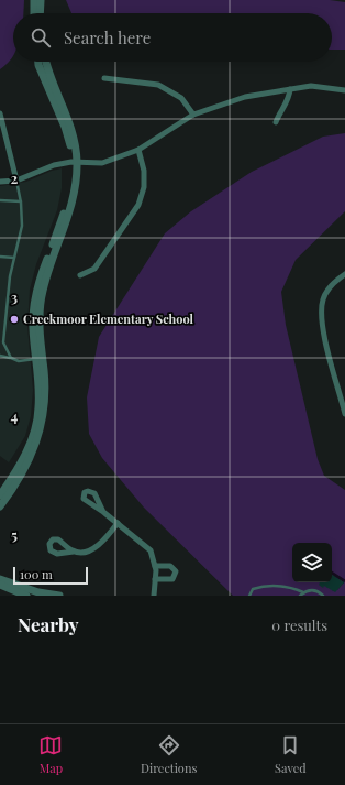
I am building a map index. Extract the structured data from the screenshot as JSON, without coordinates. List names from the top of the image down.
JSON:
{
  "places": ["Creekmoor Elementary School"],
  "scale_bar": "100 m",
  "page": {
    "search": "Search here",
    "scale": "100 m",
    "heading": ["Nearby", "0 results"],
    "nav": ["Map", "Directions", "Saved"]
  },
  "grid": {
    "rows": [
      "2",
      "3",
      "4",
      "5"
    ]
  }
}
